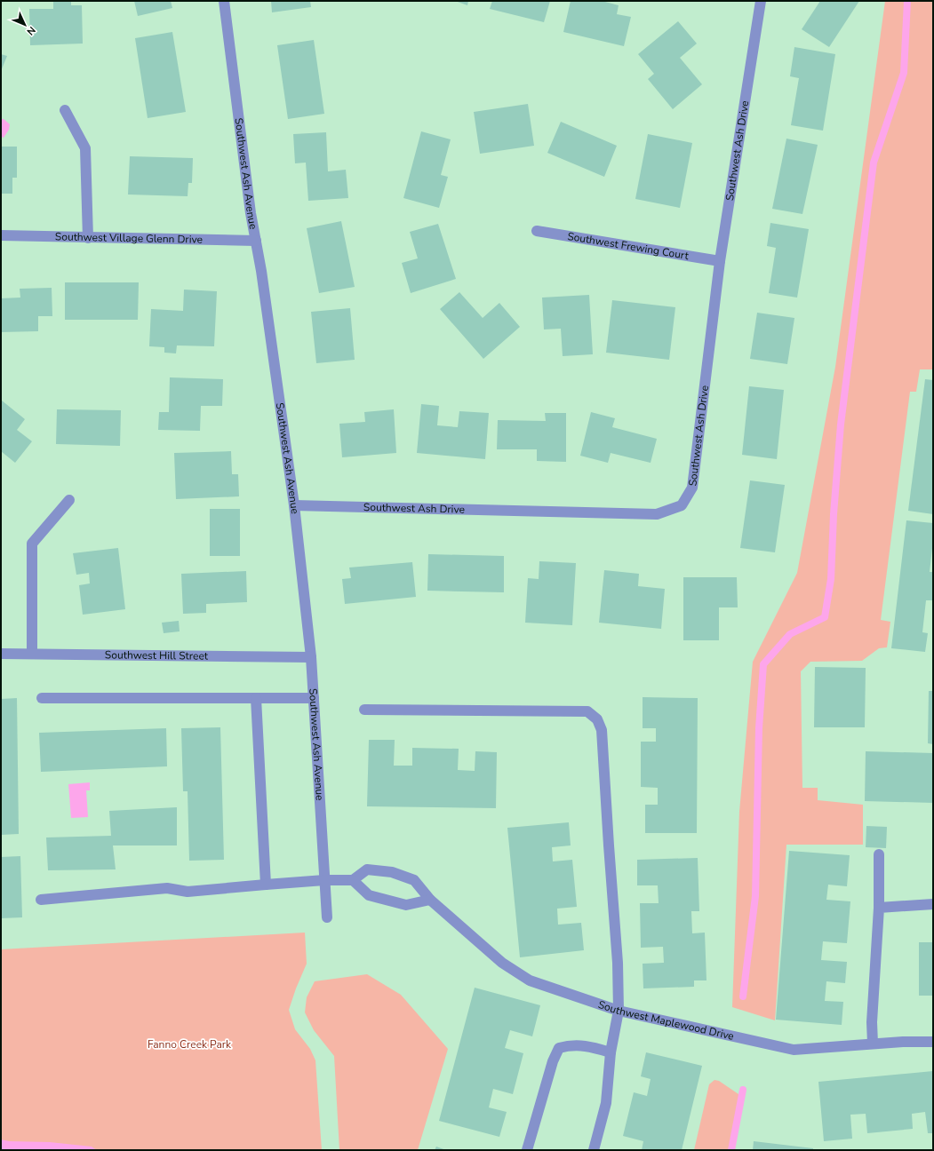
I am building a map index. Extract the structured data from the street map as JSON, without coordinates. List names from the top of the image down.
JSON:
{
  "streets": {
    "street": [
      "Southwest Ash Drive",
      "Southwest Ash Avenue",
      "Southwest Village Glenn Drive",
      "Southwest Frewing Court",
      "Southwest Hill Street",
      "Southwest Maplewood Drive"
    ]
  },
  "crossings": [
    ["Southwest Ash Drive", "Southwest Ash Avenue"],
    ["Southwest Ash Drive", "Southwest Frewing Court"],
    ["Southwest Ash Avenue", "Southwest Village Glenn Drive"],
    ["Southwest Ash Avenue", "Southwest Hill Street"]
  ],
  "parks": ["Fanno Creek Park"],
  "north": "bottom right"
}
